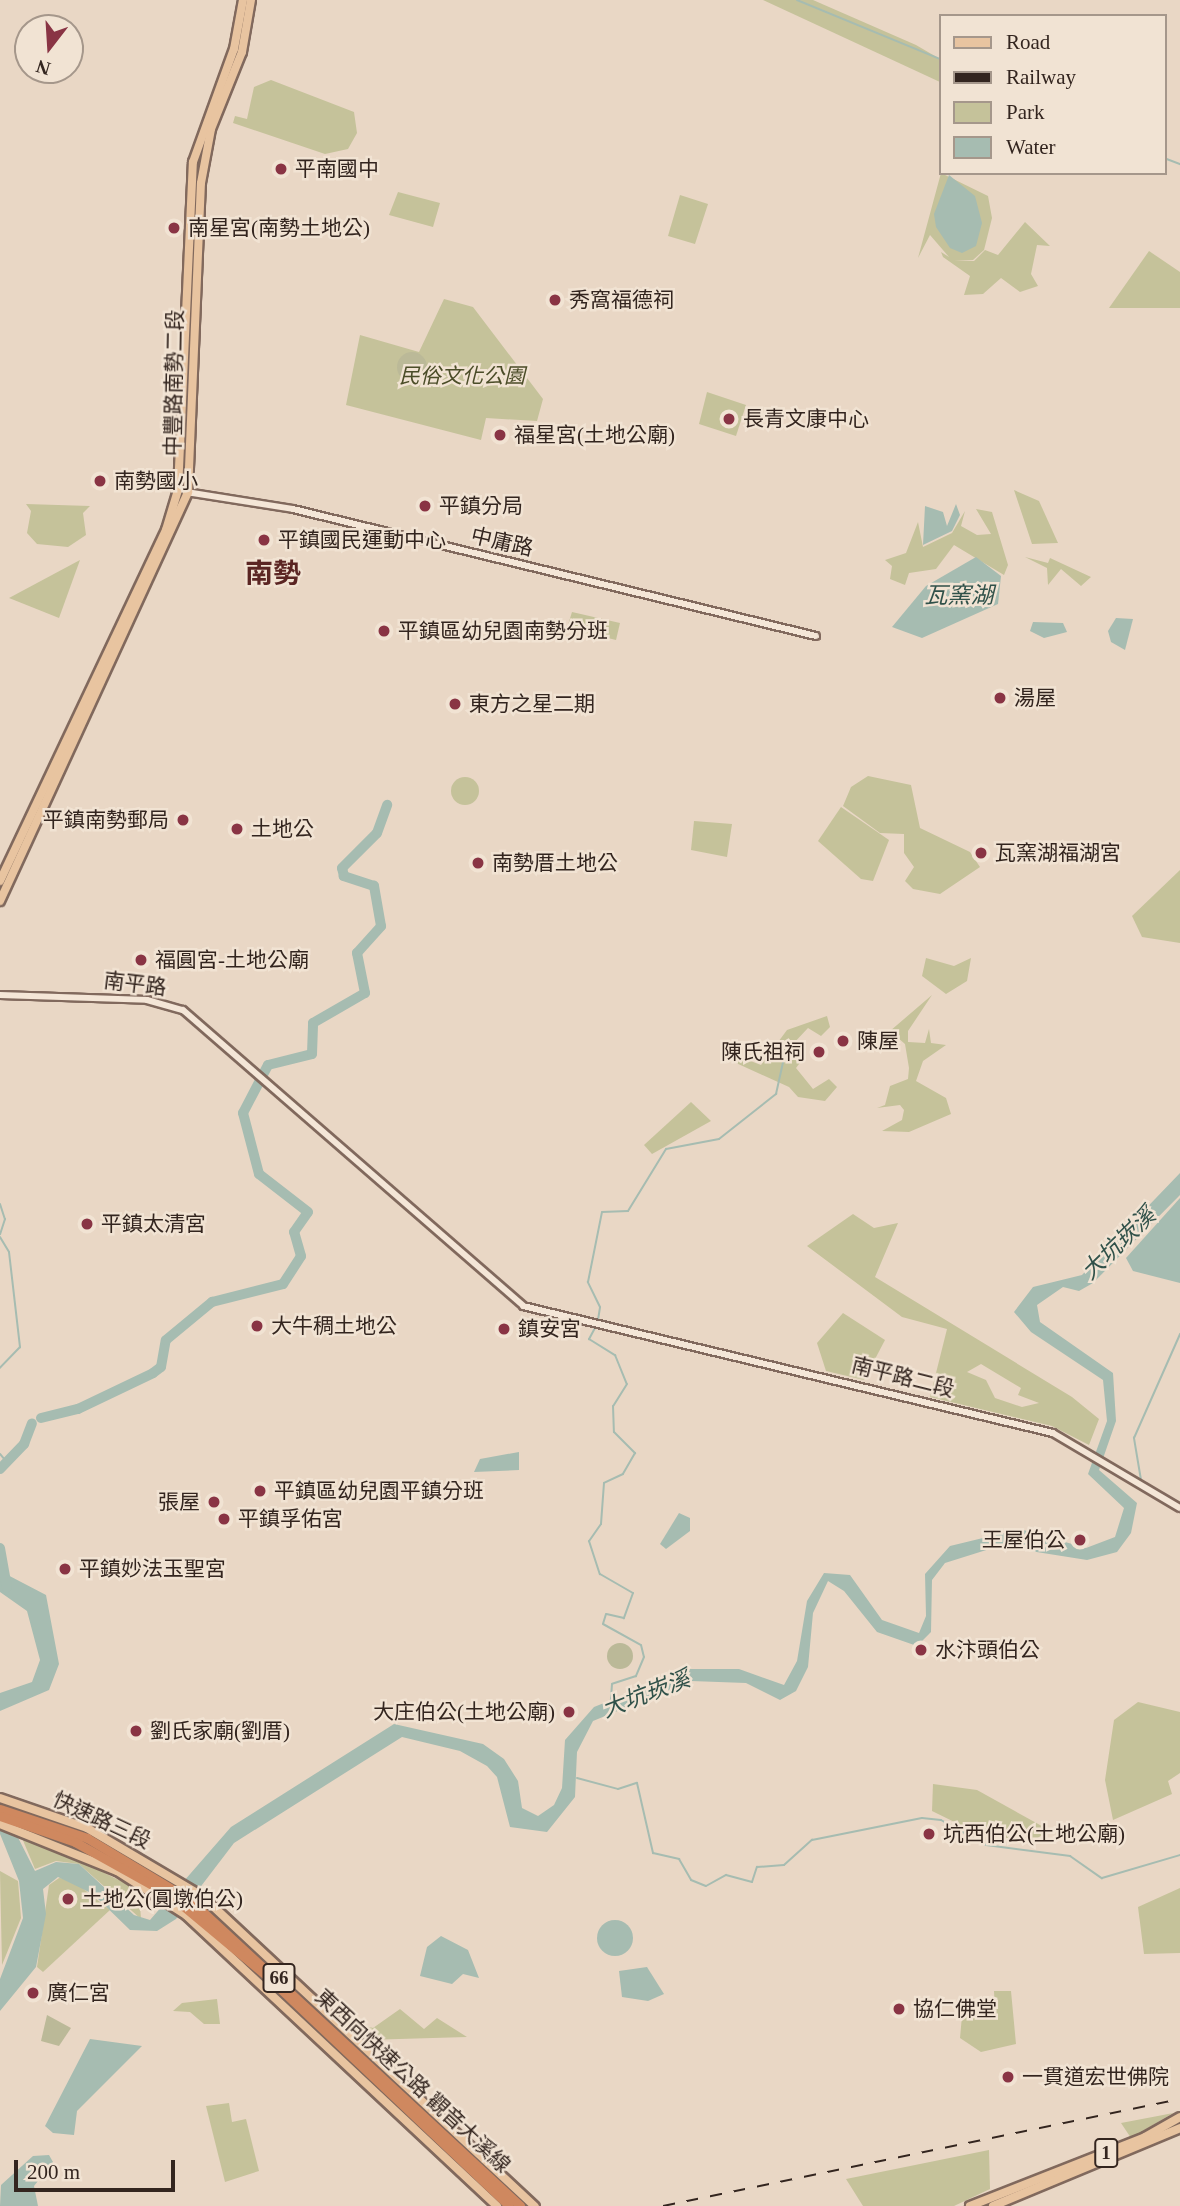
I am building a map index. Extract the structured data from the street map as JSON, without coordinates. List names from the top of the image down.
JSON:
{
  "streets": {
    "highway": ["66", "東西向快速公路 觀音大溪線"],
    "main road": ["中豐路南勢二段", "快速路三段", "1"],
    "street": ["中庸路", "南平路", "南平路二段"]
  },
  "crossings": [
    ["中豐路南勢二段", "中庸路"],
    ["南平路", "南平路二段"],
    ["快速路三段", "東西向快速公路 觀音大溪線"]
  ],
  "districts": ["南勢"],
  "water": ["瓦窯湖", "大坑崁溪"],
  "parks": ["民俗文化公園"],
  "places": [
    "平南國中",
    "南星宮(南勢土地公)",
    "秀窩福德祠",
    "長青文康中心",
    "福星宮(土地公廟)",
    "南勢國小",
    "平鎮分局",
    "平鎮國民運動中心",
    "平鎮區幼兒園南勢分班",
    "湯屋",
    "東方之星二期",
    "平鎮南勢郵局",
    "土地公",
    "瓦窯湖福湖宮",
    "南勢厝土地公",
    "福圓宮-土地公廟",
    "陳屋",
    "陳氏祖祠",
    "平鎮太清宮",
    "大牛稠土地公",
    "鎮安宮",
    "平鎮區幼兒園平鎮分班",
    "張屋",
    "平鎮孚佑宮",
    "王屋伯公",
    "平鎮妙法玉聖宮",
    "水汴頭伯公",
    "大庄伯公(土地公廟)",
    "劉氏家廟(劉厝)",
    "坑西伯公(土地公廟)",
    "土地公(圓墩伯公)",
    "廣仁宮",
    "協仁佛堂",
    "一貫道宏世佛院"
  ],
  "legend": [
    "Road",
    "Railway",
    "Park",
    "Water"
  ],
  "scale_bar": "200 m",
  "north": "bottom"
}
